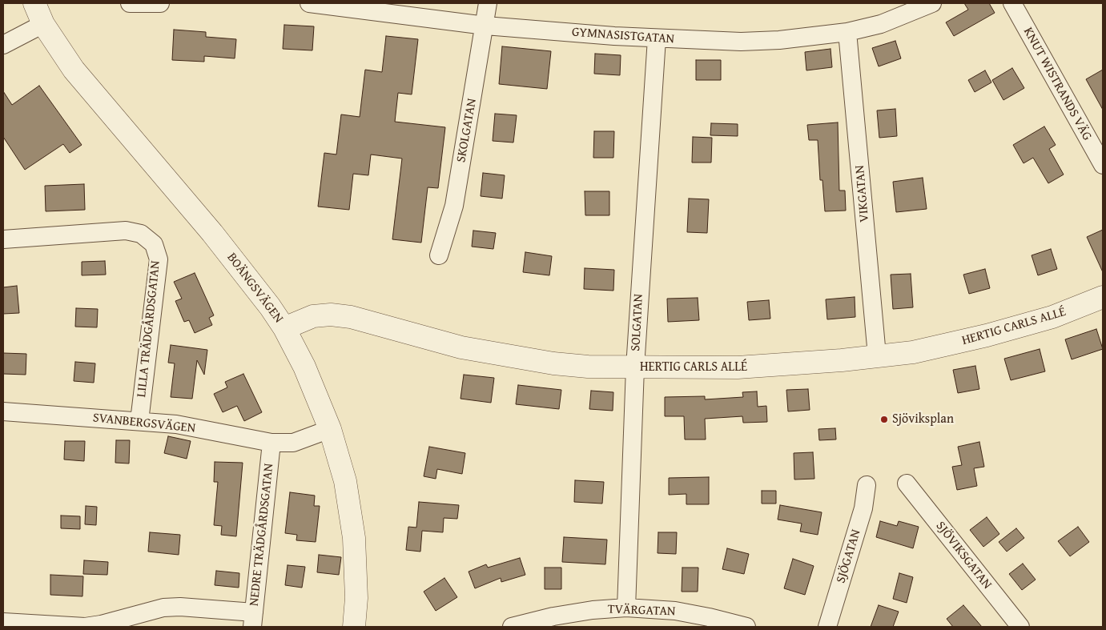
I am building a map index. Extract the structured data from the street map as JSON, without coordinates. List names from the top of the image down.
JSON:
{
  "streets": {
    "street": [
      "GYMNASISTGATAN",
      "KNUT WISTRANDS VÄG",
      "SKOLGATAN",
      "VIKGATAN",
      "BOÄNGSVÄGEN",
      "SOLGATAN",
      "HERTIG CARLS ALLÉ",
      "LILLA TRÄDGÅRDSGATAN",
      "SVANBERGSVÄGEN",
      "NEDRE TRÄDGÅRDSGATAN",
      "SJÖVIKSGATAN",
      "SJÖGATAN",
      "TVÄRGATAN"
    ]
  },
  "crossings": [
    ["GYMNASISTGATAN", "SKOLGATAN"],
    ["GYMNASISTGATAN", "VIKGATAN"],
    ["GYMNASISTGATAN", "SOLGATAN"],
    ["VIKGATAN", "HERTIG CARLS ALLÉ"],
    ["BOÄNGSVÄGEN", "HERTIG CARLS ALLÉ"],
    ["BOÄNGSVÄGEN", "SVANBERGSVÄGEN"],
    ["SOLGATAN", "HERTIG CARLS ALLÉ"],
    ["SOLGATAN", "TVÄRGATAN"],
    ["LILLA TRÄDGÅRDSGATAN", "SVANBERGSVÄGEN"],
    ["SVANBERGSVÄGEN", "NEDRE TRÄDGÅRDSGATAN"]
  ],
  "places": ["Sjöviksplan"]
}
